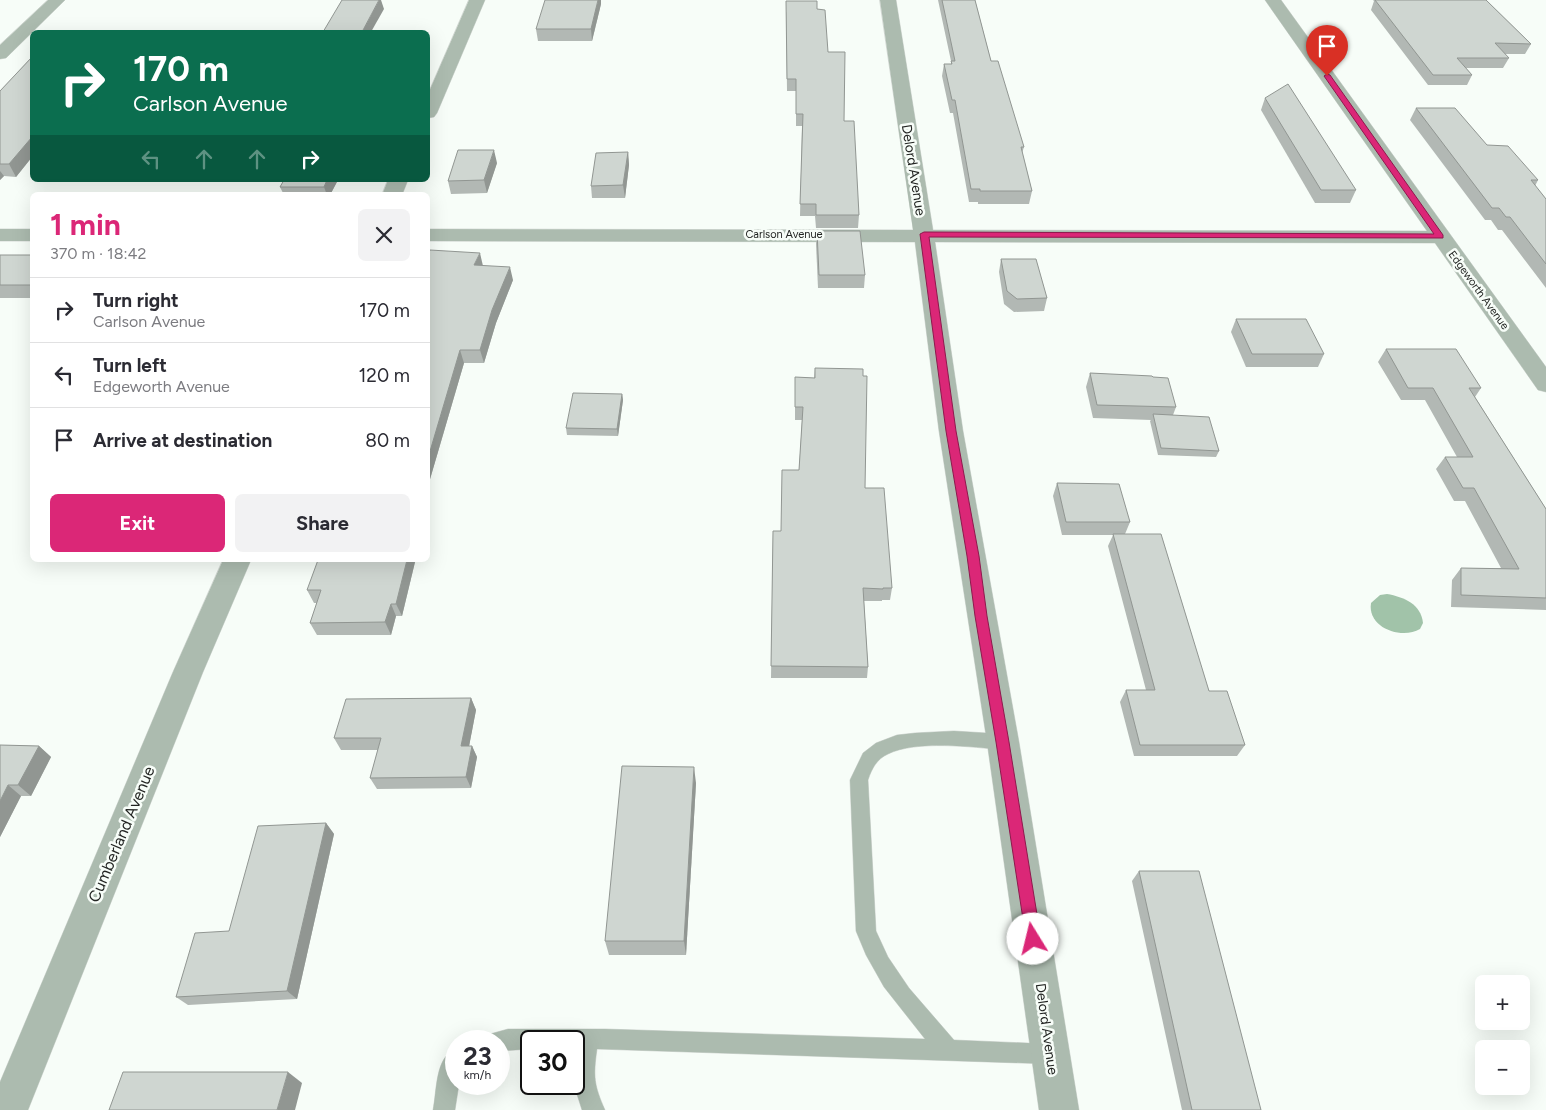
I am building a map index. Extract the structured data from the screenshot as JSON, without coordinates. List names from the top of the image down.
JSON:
{
  "streets": {
    "street": [
      "Delord Avenue",
      "Carlson Avenue",
      "Edgeworth Avenue",
      "Cumberland Avenue"
    ]
  },
  "crossings": [
    ["Delord Avenue", "Carlson Avenue"],
    ["Carlson Avenue", "Edgeworth Avenue"]
  ],
  "page": {
    "turn": ["170 m", "Carlson Avenue"],
    "heading": ["1 min", "370 m · 18:42"],
    "list": [
      {
        "name": "Turn right",
        "note": "Carlson Avenue",
        "value": "170 m"
      },
      {
        "name": "Turn left",
        "note": "Edgeworth Avenue",
        "value": "120 m"
      },
      {
        "name": "Arrive at destination",
        "value": "80 m"
      }
    ],
    "buttons": ["Exit", "Share"],
    "map_buttons": ["+", "−"],
    "speed": "23 km/h",
    "limit": "30"
  }
}
